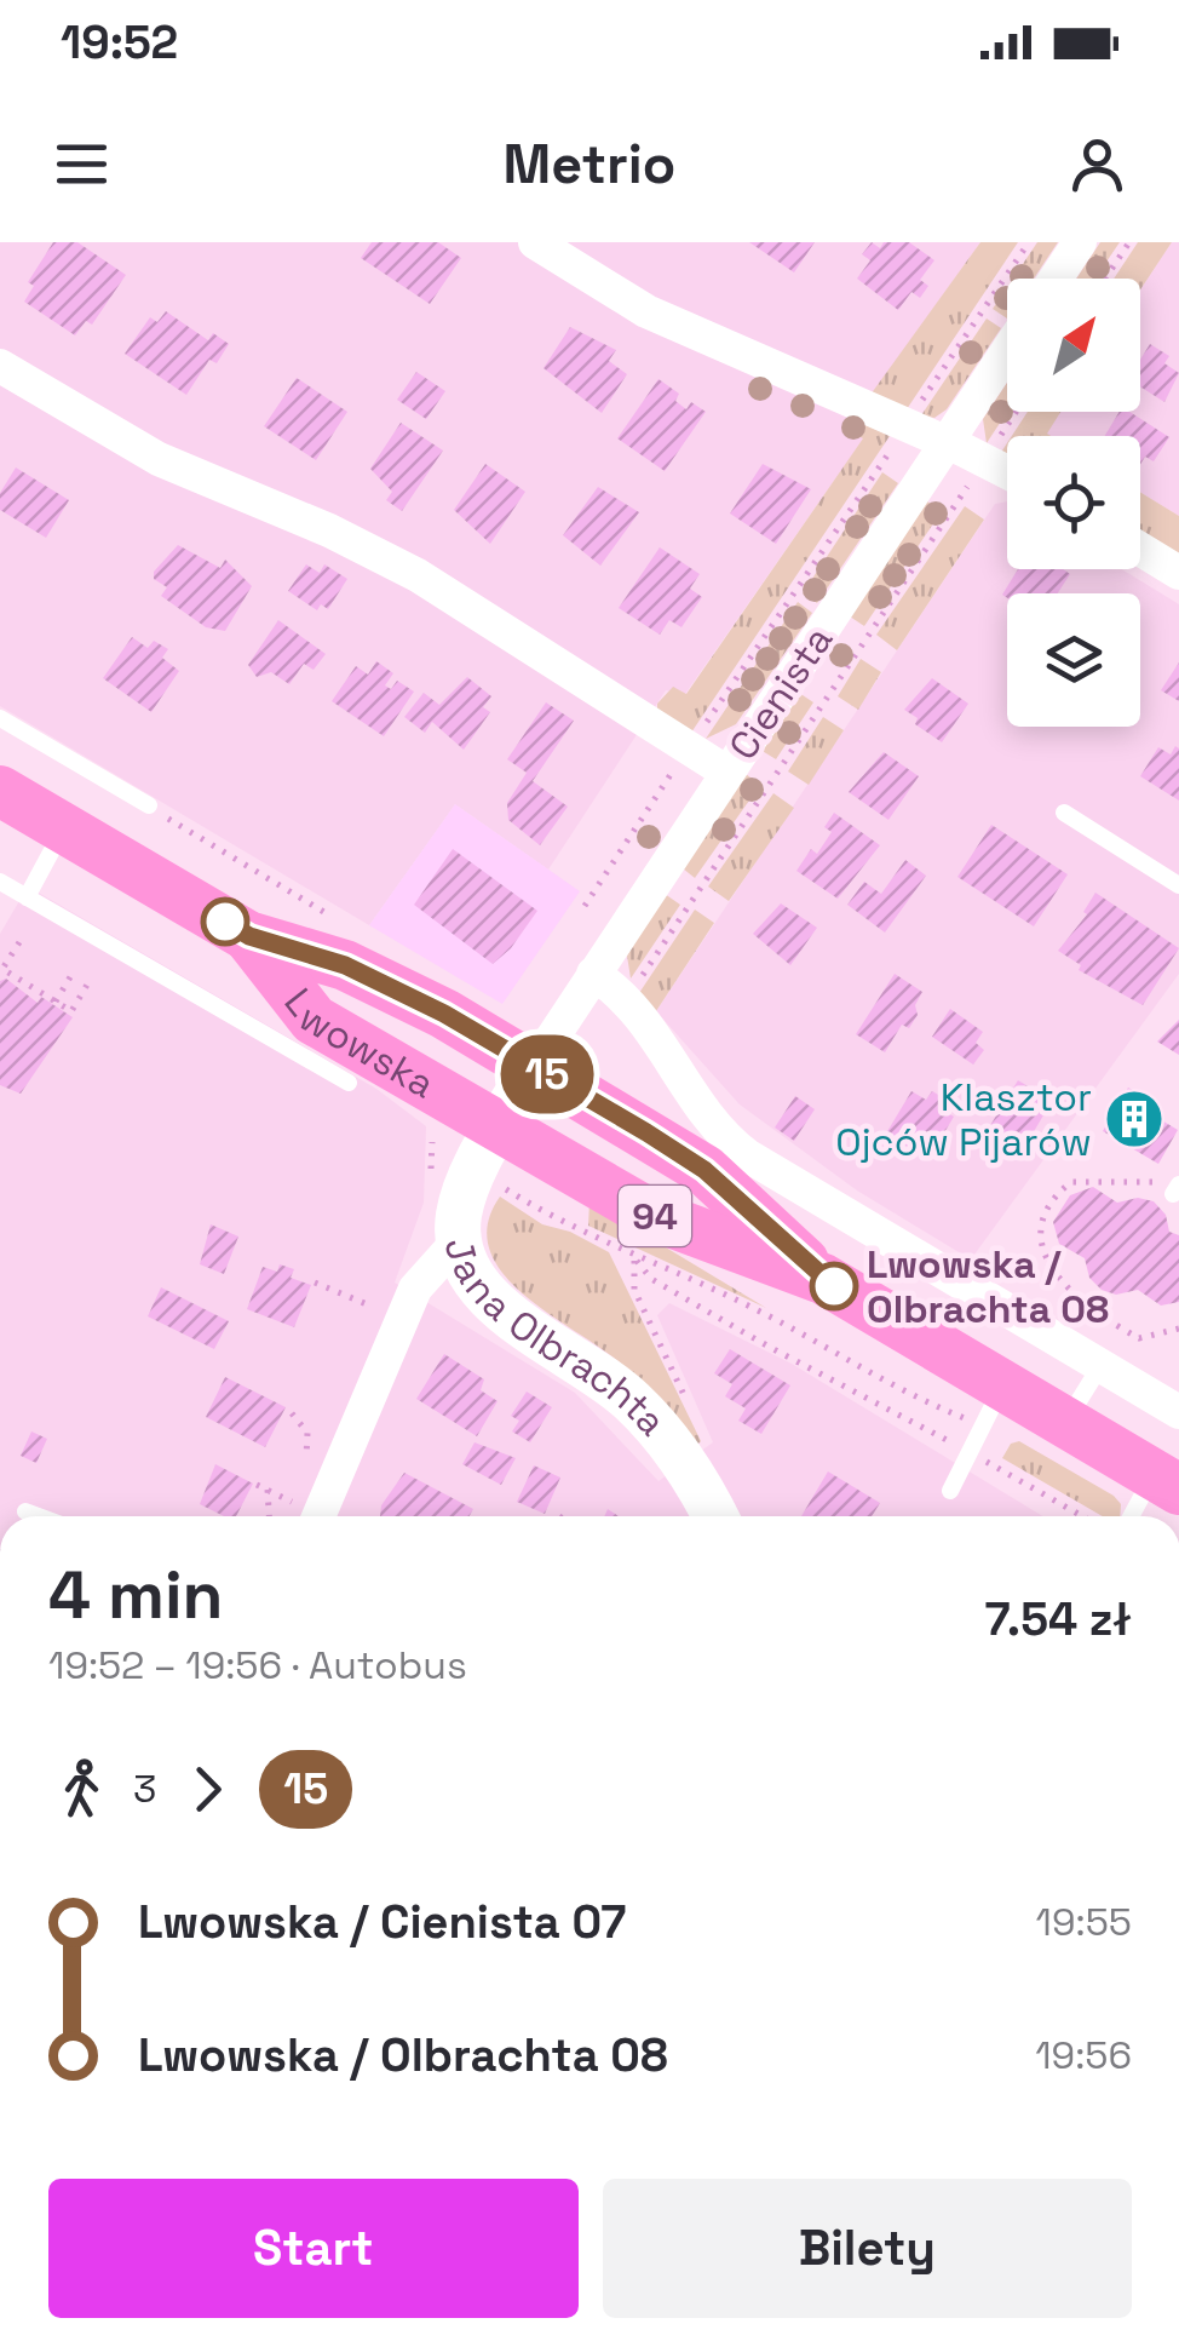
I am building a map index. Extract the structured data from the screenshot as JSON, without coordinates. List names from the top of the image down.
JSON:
{
  "streets": {
    "main road": ["Lwowska", "94"],
    "street": ["Cienista", "Jana Olbrachta"]
  },
  "crossings": [
    ["Cienista", "Lwowska"],
    ["Cienista", "Jana Olbrachta"],
    ["Lwowska", "Jana Olbrachta"]
  ],
  "places": {
    "building": ["Klasztor Ojców Pijarów"],
    "other": ["Lwowska / Olbrachta 08"]
  },
  "lines": ["bus line 15"],
  "north": "top right",
  "page": {
    "status": "19:52",
    "header": "Metrio",
    "on_map": "15",
    "heading": ["4 min", "19:52 – 19:56 · Autobus", "7.54 zł"],
    "legs": ["3", "15"],
    "list": [
      {
        "name": "Lwowska / Cienista 07",
        "value": "19:55"
      },
      {
        "name": "Lwowska / Olbrachta 08",
        "value": "19:56"
      }
    ],
    "buttons": ["Start", "Bilety"]
  }
}
